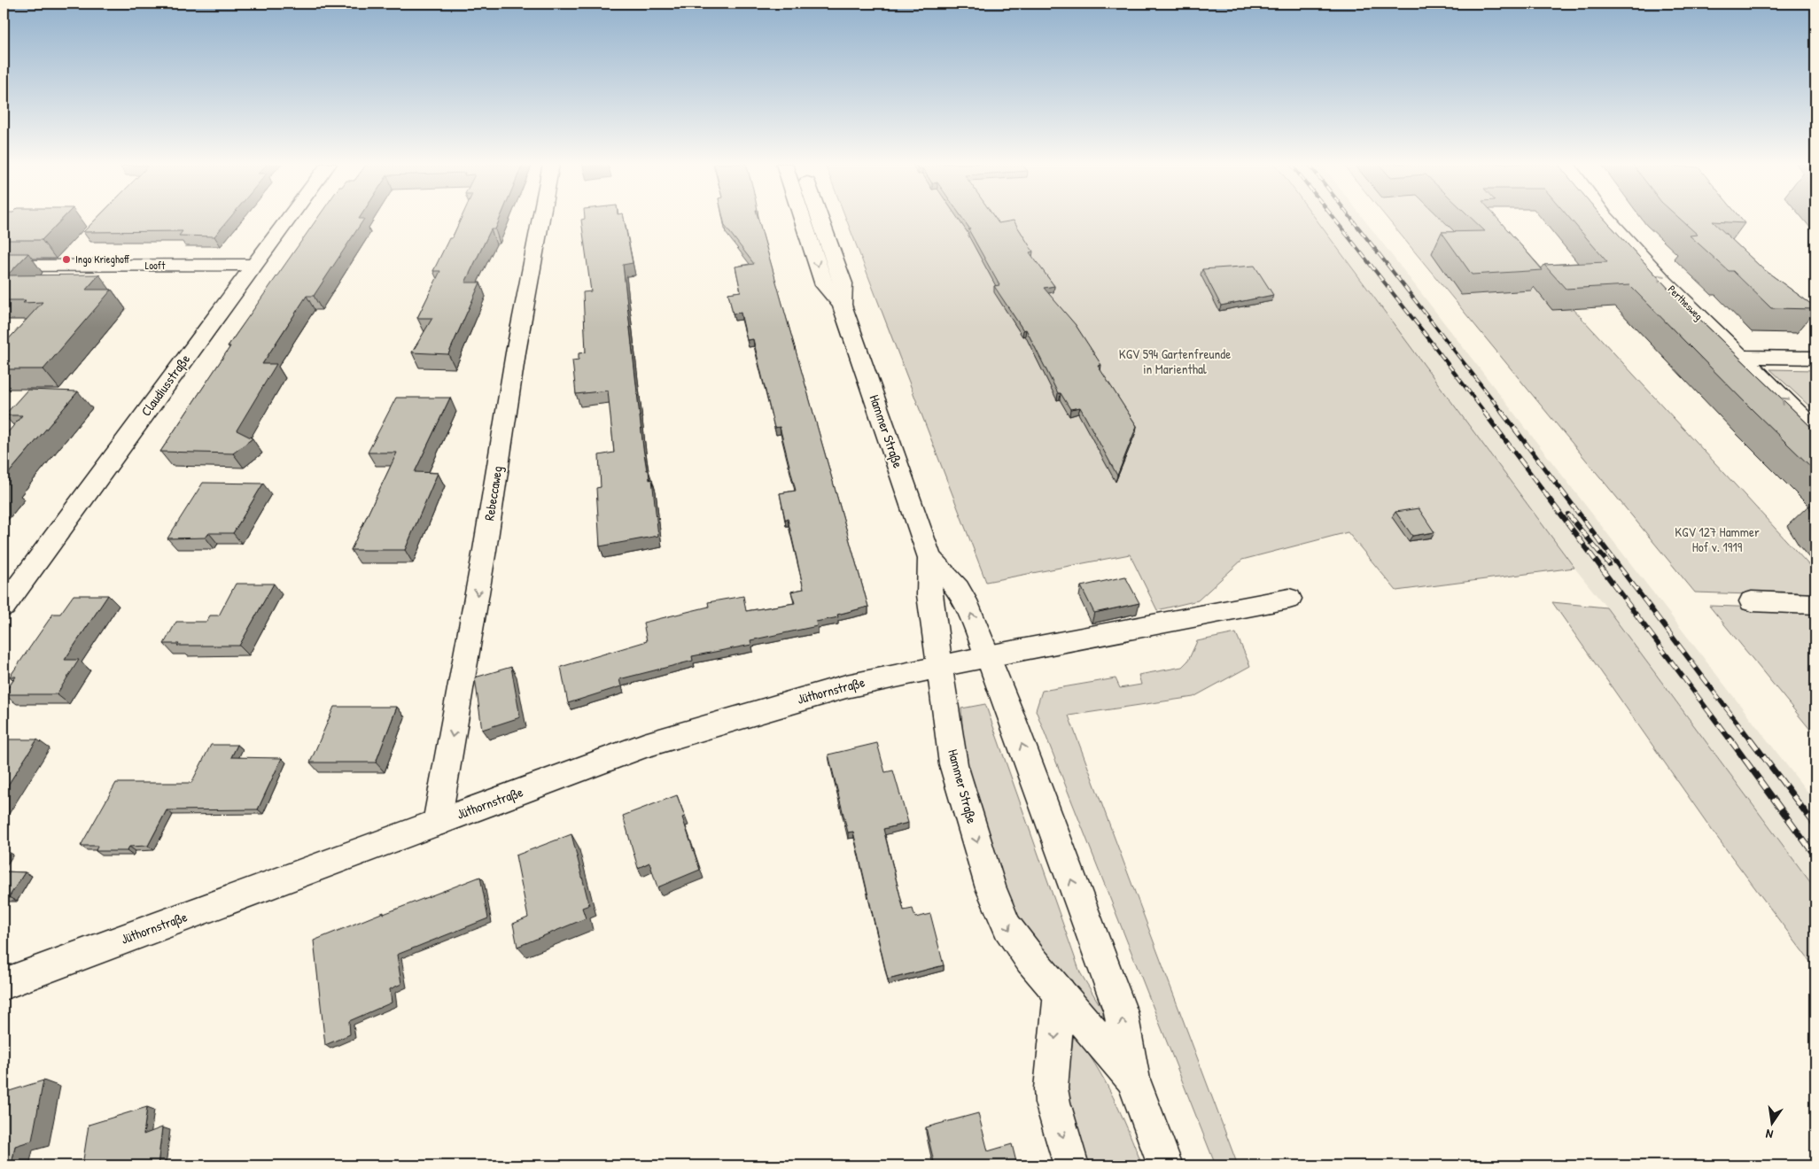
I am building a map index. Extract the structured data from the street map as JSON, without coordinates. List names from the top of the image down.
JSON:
{
  "streets": {
    "street": [
      "Looft",
      "Perthesweg",
      "Claudiusstraße",
      "Hammer Straße",
      "Rebeccaweg",
      "Jüthornstraße"
    ]
  },
  "crossings": [
    ["Looft", "Claudiusstraße"],
    ["Hammer Straße", "Jüthornstraße"],
    ["Rebeccaweg", "Jüthornstraße"]
  ],
  "one_way": ["Perthesweg", "Rebeccaweg"],
  "parks": ["KGV 594 Gartenfreunde in Marienthal", "KGV 127 Hammer Hof v. 1919"],
  "places": ["Ingo Krieghoff"],
  "north": "bottom"
}
